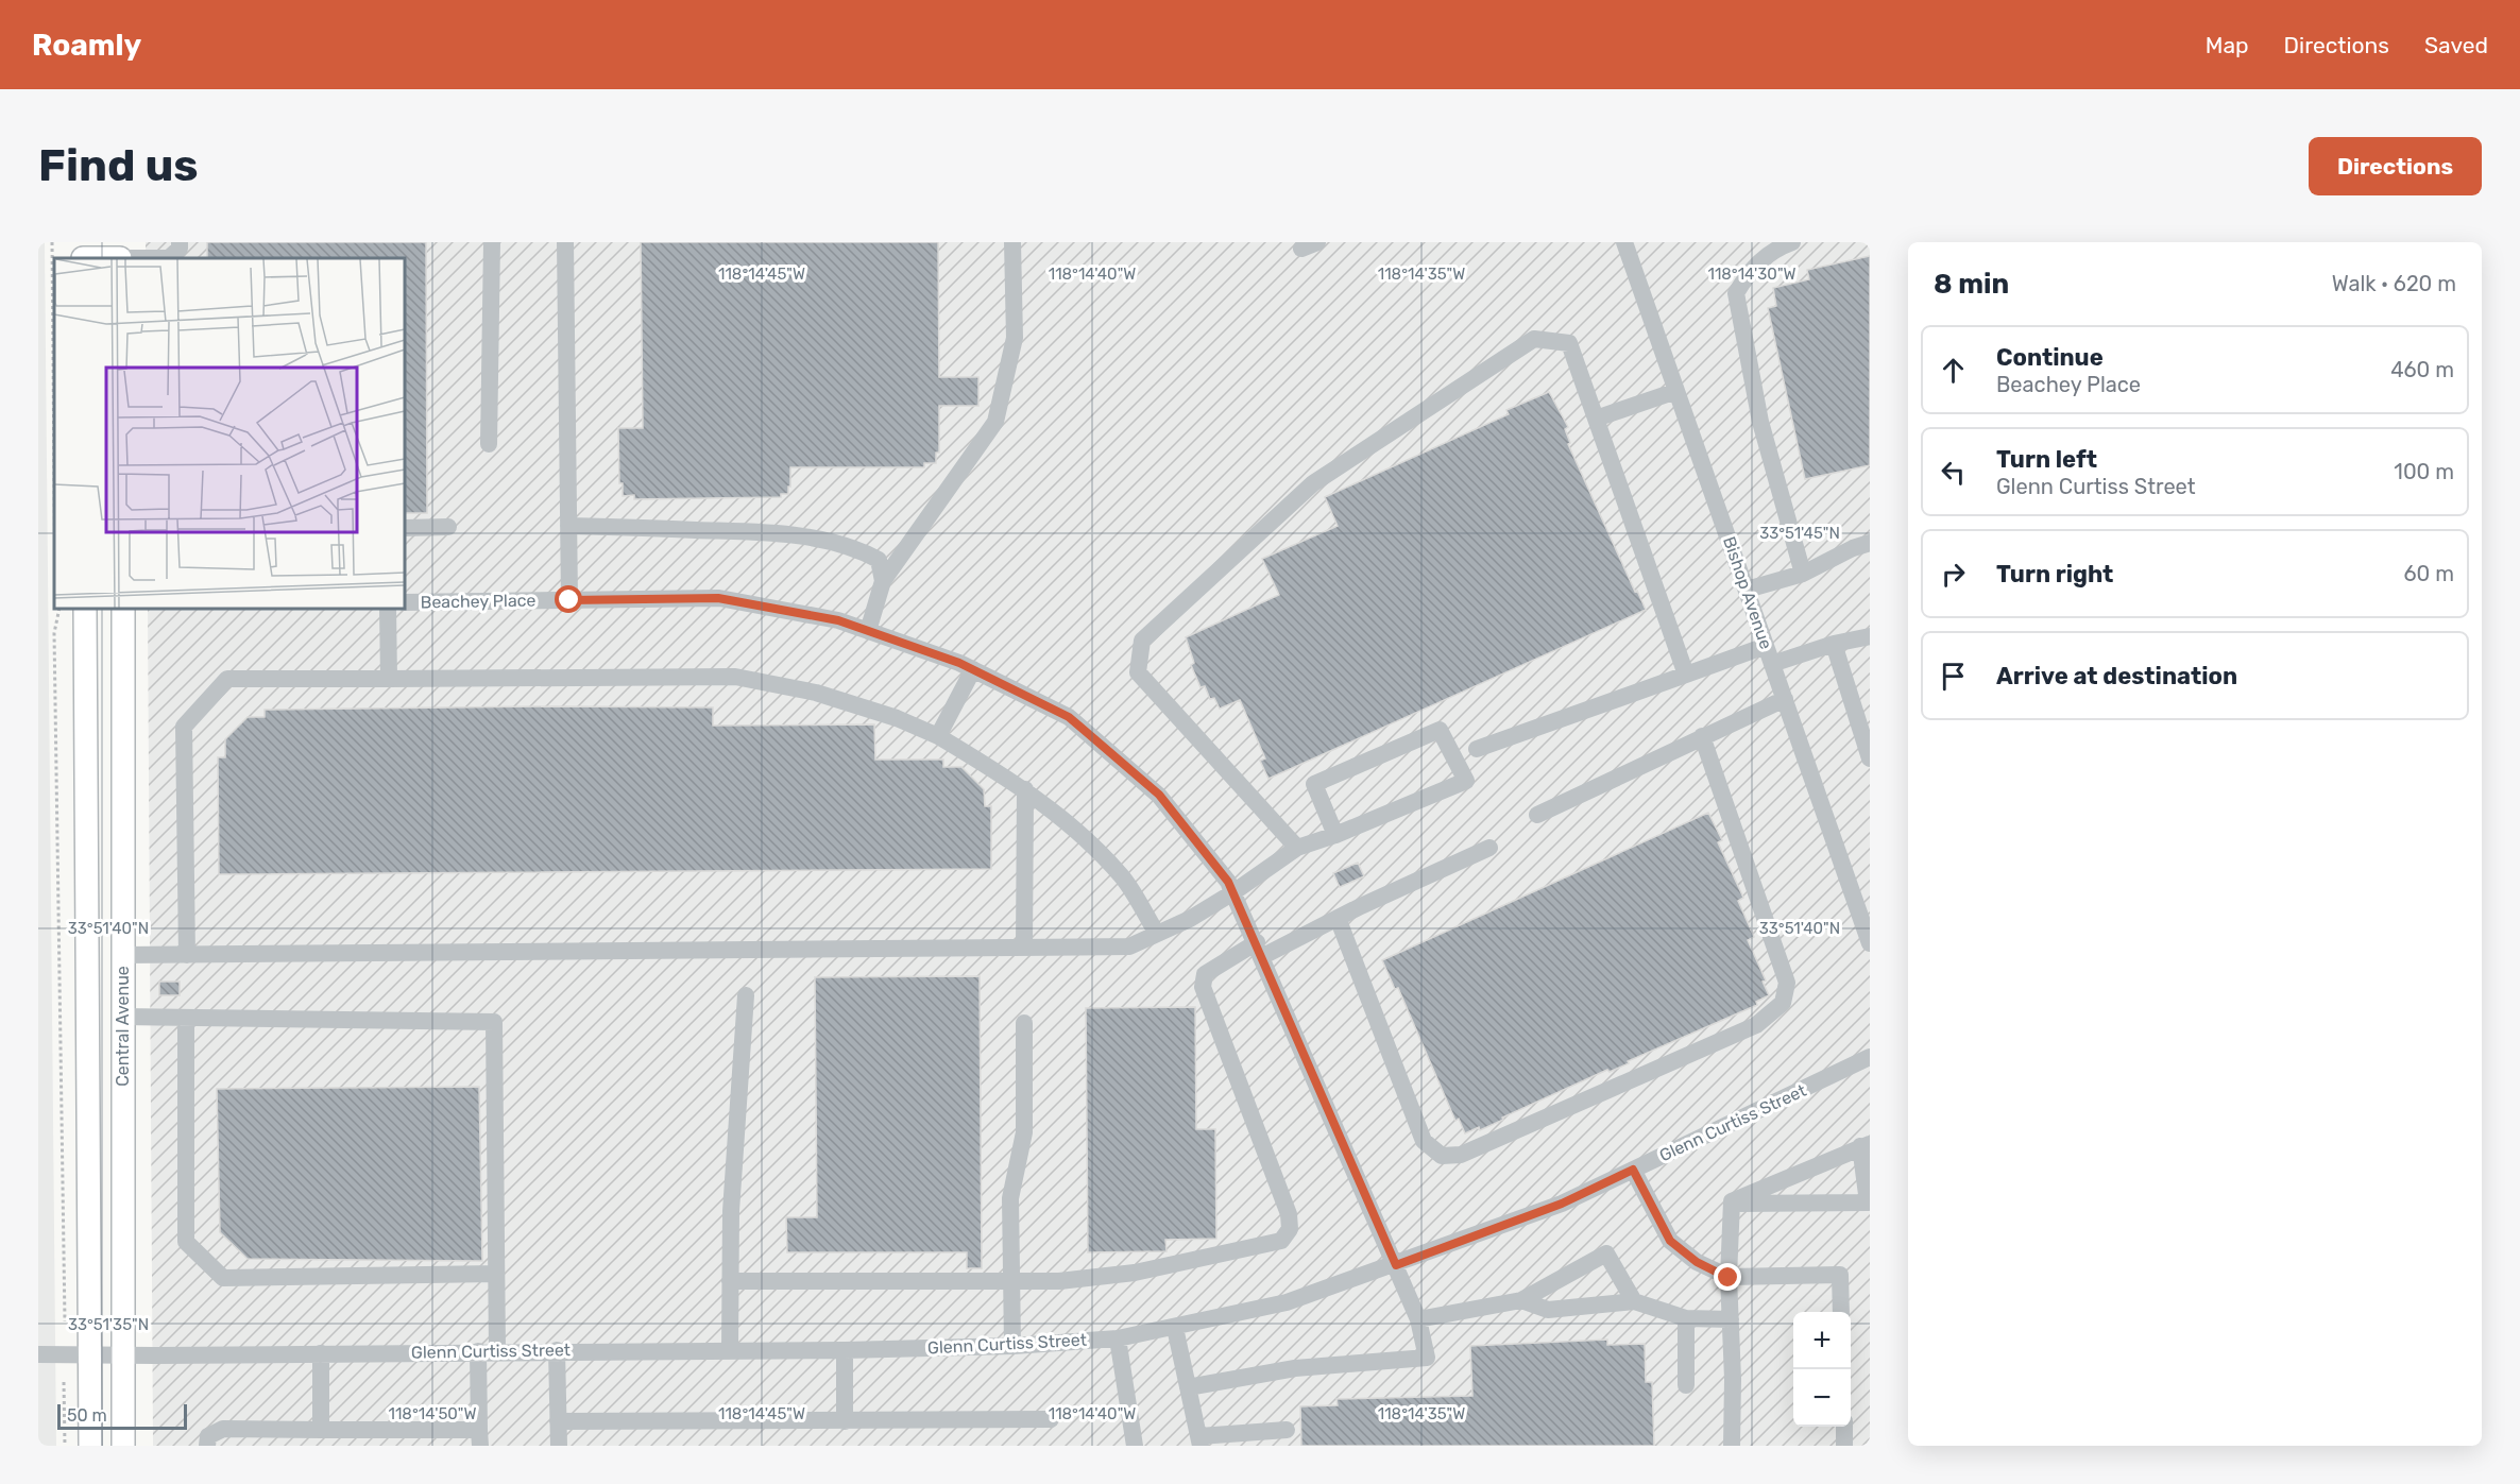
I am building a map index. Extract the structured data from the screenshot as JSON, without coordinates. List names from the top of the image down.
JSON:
{
  "streets": {
    "main road": ["Central Avenue"],
    "street": ["Bishop Avenue", "Beachey Place", "Glenn Curtiss Street"]
  },
  "crossings": [
    ["Beachey Place", "Glenn Curtiss Street"],
    ["Central Avenue", "Glenn Curtiss Street"]
  ],
  "scale_bar": "50 m",
  "page": {
    "header": "Roamly",
    "nav": ["Map", "Directions", "Saved"],
    "buttons": "Directions",
    "title": "Find us",
    "heading": ["8 min", "Walk · 620 m"],
    "list": [
      ["Continue", "Beachey Place", "460 m"],
      ["Turn left", "Glenn Curtiss Street", "100 m"],
      ["Turn right", "60 m"],
      "Arrive at destination"
    ],
    "map_buttons": ["+", "−"],
    "scale": "50 m"
  },
  "coordinates": [
    "118°14'45\"W",
    "118°14'40\"W",
    "118°14'35\"W",
    "118°14'30\"W",
    "33°51'45\"N",
    "33°51'40\"N",
    "33°51'35\"N",
    "118°14'50\"W"
  ]
}
